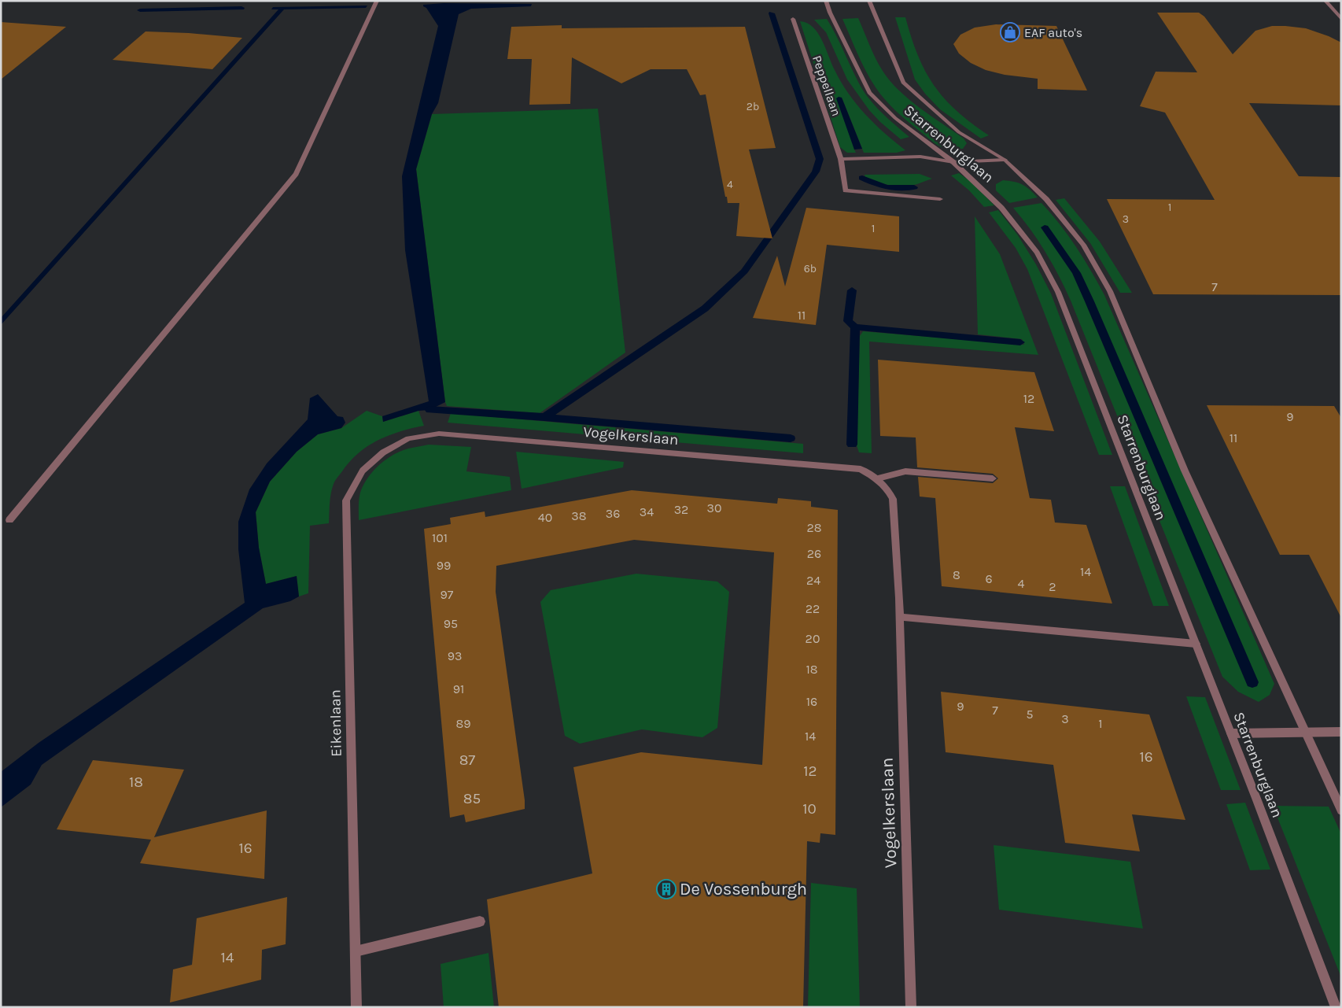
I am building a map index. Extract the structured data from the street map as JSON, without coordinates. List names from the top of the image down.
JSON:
{
  "streets": {
    "street": [
      "Peppellaan",
      "Starrenburglaan",
      "Vogelkerslaan",
      "Eikenlaan"
    ]
  },
  "crossings": [
    ["Vogelkerslaan", "Eikenlaan"]
  ],
  "places": {
    "shop": ["EAF auto's"],
    "building": ["De Vossenburgh"]
  },
  "house_numbers": [
    "2b",
    "4",
    "1",
    "3",
    "1",
    "6b",
    "7",
    "11",
    "12",
    "9",
    "11",
    "30",
    "32",
    "34",
    "36",
    "38",
    "40",
    "28",
    "101",
    "26",
    "99",
    "14",
    "8",
    "6",
    "24",
    "4",
    "2",
    "97",
    "22",
    "95",
    "20",
    "93",
    "18",
    "91",
    "16",
    "9",
    "7",
    "5",
    "3",
    "89",
    "1",
    "14",
    "16",
    "87",
    "12",
    "18",
    "85",
    "10",
    "16",
    "14"
  ]
}
